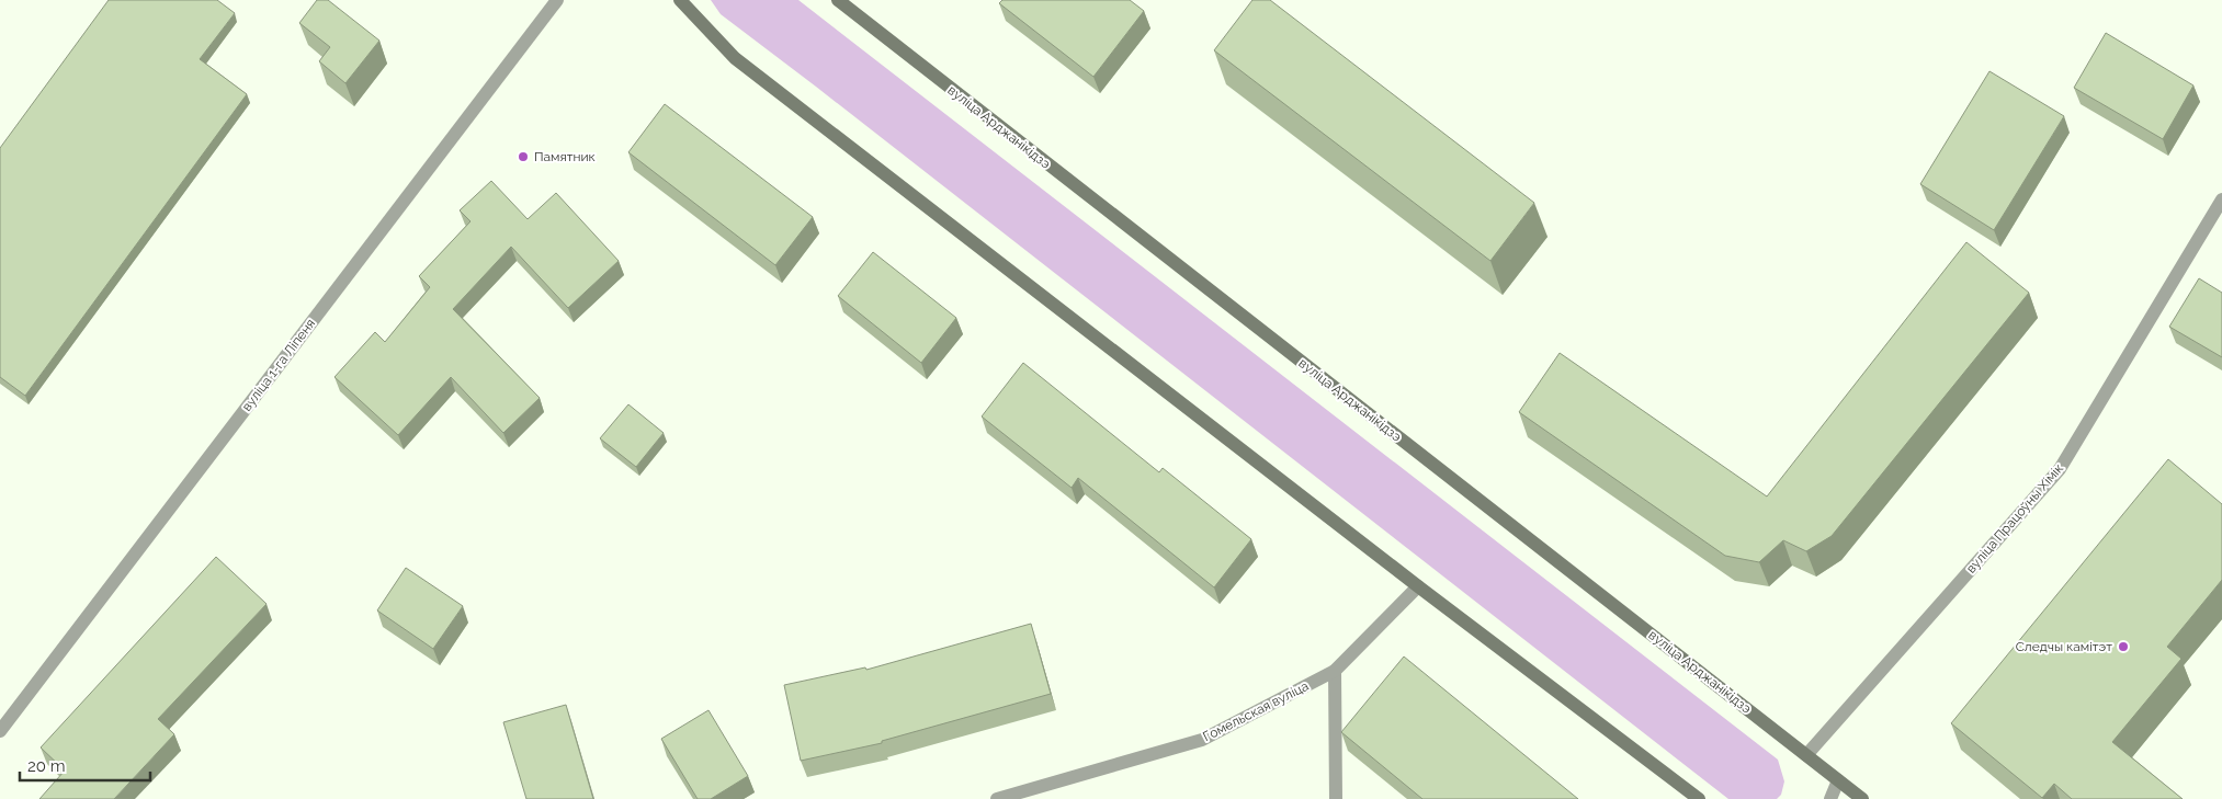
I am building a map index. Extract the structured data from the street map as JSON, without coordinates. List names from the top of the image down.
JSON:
{
  "streets": {
    "main road": ["вуліца Арджанікідзэ"],
    "street": ["вуліца 1-га Ліпеня", "вуліца Працоўны Хімік", "Гомельская вуліца"]
  },
  "crossings": [
    ["вуліца Арджанікідзэ", "вуліца Працоўны Хімік"]
  ],
  "places": ["Памятник", "Следчы камітэт"],
  "scale_bar": "20 m"
}
